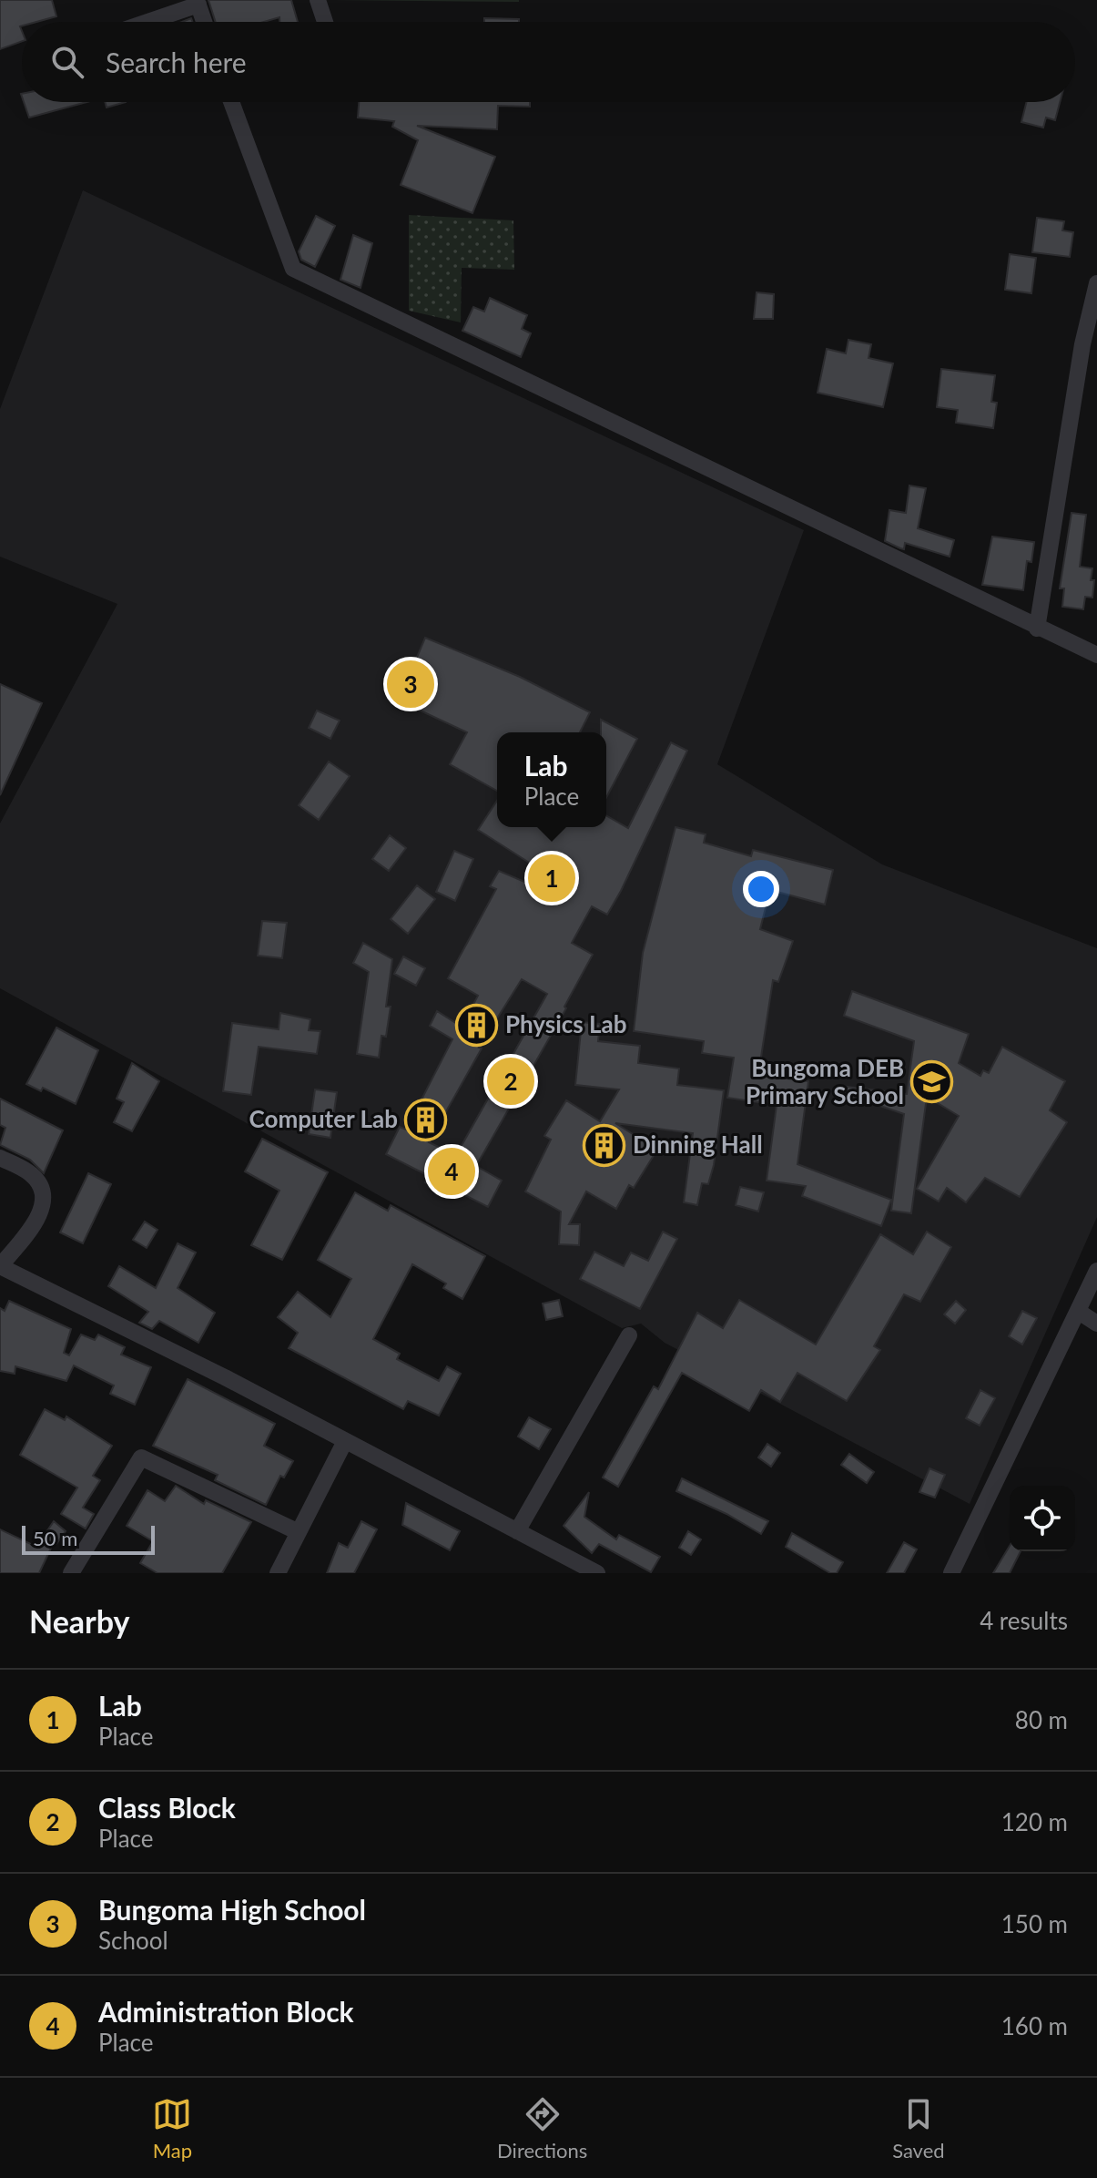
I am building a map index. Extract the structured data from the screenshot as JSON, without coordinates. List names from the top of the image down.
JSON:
{
  "places": {
    "building": ["Physics Lab", "Computer Lab", "Dinning Hall"],
    "school or university": ["Bungoma DEB Primary School"]
  },
  "scale_bar": "50 m",
  "page": {
    "search": "Search here",
    "pins": [
      "3",
      "1",
      "2",
      "4"
    ],
    "popup": ["Lab", "Place"],
    "scale": "50 m",
    "heading": ["Nearby", "4 results"],
    "list": [
      {
        "mark": "1",
        "name": "Lab",
        "note": "Place",
        "value": "80 m"
      },
      {
        "mark": "2",
        "name": "Class Block",
        "note": "Place",
        "value": "120 m"
      },
      {
        "mark": "3",
        "name": "Bungoma High School",
        "note": "School",
        "value": "150 m"
      },
      {
        "mark": "4",
        "name": "Administration Block",
        "note": "Place",
        "value": "160 m"
      }
    ],
    "nav": ["Map", "Directions", "Saved"]
  }
}
